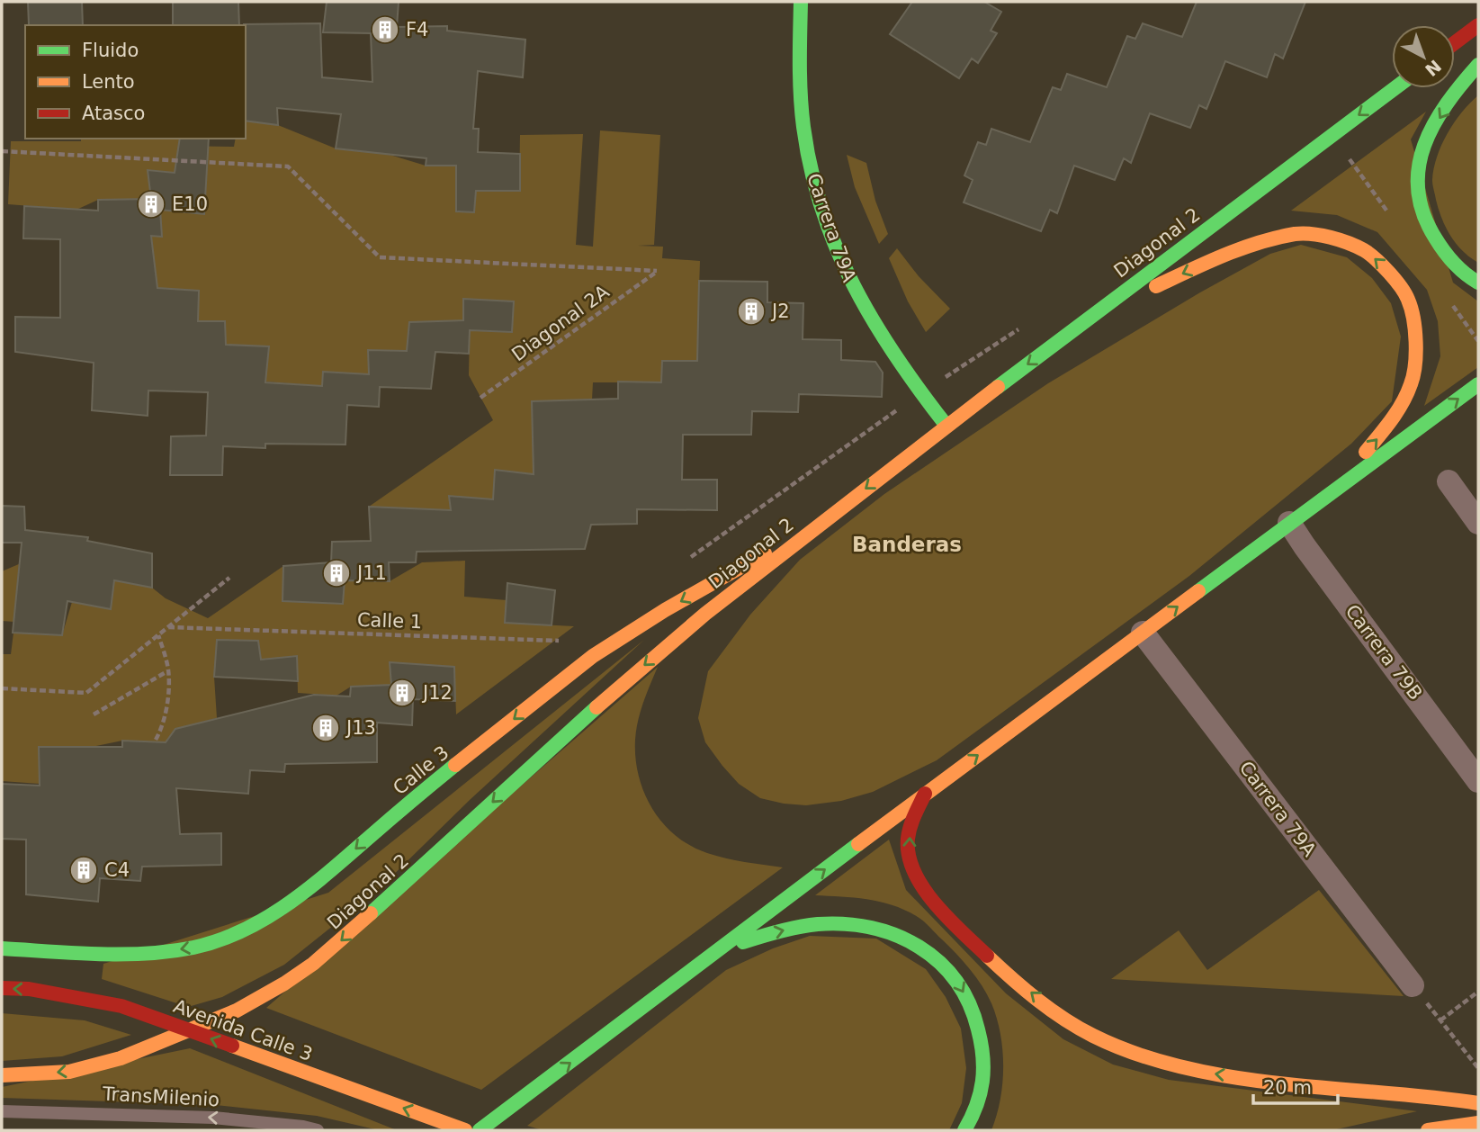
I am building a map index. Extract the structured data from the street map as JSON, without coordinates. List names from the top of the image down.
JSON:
{
  "streets": {
    "main road": [
      "Carrera 79A",
      "Diagonal 2",
      "Calle 3",
      "Avenida Calle 3"
    ],
    "street": ["Carrera 79B"],
    "lane": ["TransMilenio"],
    "path": ["Diagonal 2A", "Calle 1"]
  },
  "crossings": [
    ["Carrera 79A", "Diagonal 2"],
    ["Diagonal 2", "Calle 3"]
  ],
  "one_way": [
    "Diagonal 2",
    "Calle 3",
    "Avenida Calle 3",
    "TransMilenio"
  ],
  "districts": ["Banderas"],
  "places": {
    "building": [
      "F4",
      "E10",
      "J2",
      "J11",
      "J12",
      "J13",
      "C4"
    ]
  },
  "legend": ["Fluido", "Lento", "Atasco"],
  "scale_bar": "20 m",
  "north": "bottom right"
}
